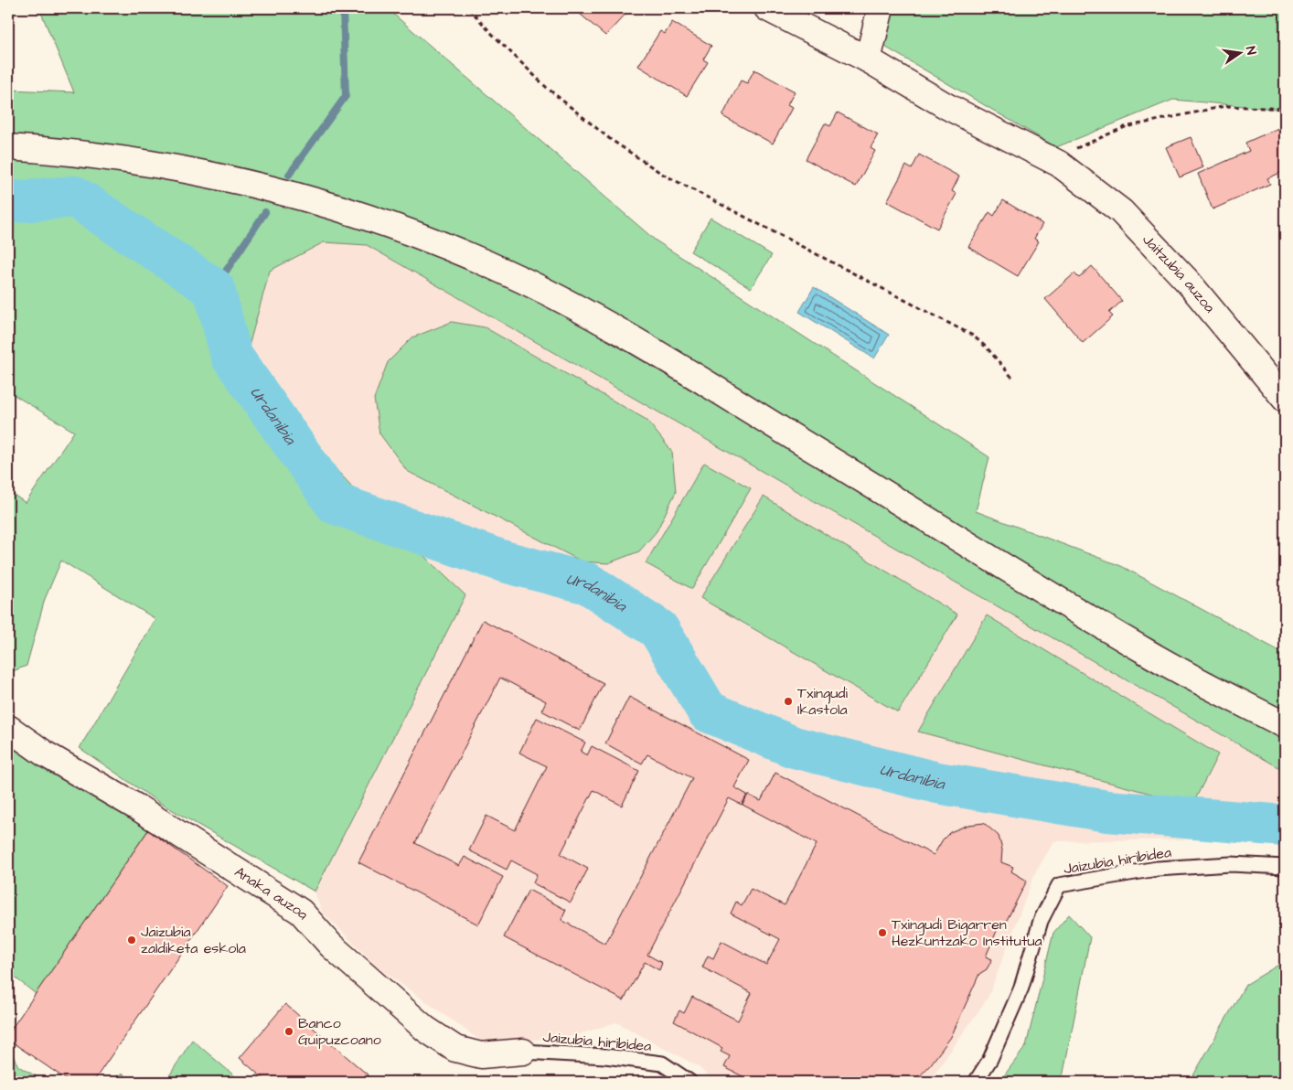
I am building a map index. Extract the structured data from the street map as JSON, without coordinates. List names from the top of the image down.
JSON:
{
  "streets": {
    "main road": ["Jaitzubia auzoa", "Anaka auzoa"],
    "lane": ["Jaizubia hiribidea"]
  },
  "crossings": [
    ["Jaizubia hiribidea", "Anaka auzoa"]
  ],
  "water": ["Urdanibia"],
  "places": [
    "Txingudi Ikastola",
    "Txingudi Bigarren Hezkuntzako Institutua",
    "Jaizubia zaldiketa eskola",
    "Banco Guipuzcoano"
  ],
  "north": "right"
}
